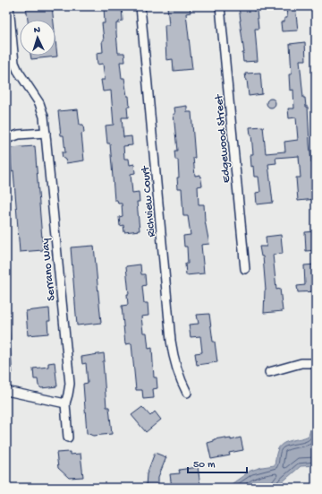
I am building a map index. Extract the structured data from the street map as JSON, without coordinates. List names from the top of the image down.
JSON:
{
  "streets": {
    "street": ["Edgewood Street", "Richview Court", "Serrano Way"]
  },
  "scale_bar": "50 m",
  "north": "top"
}
